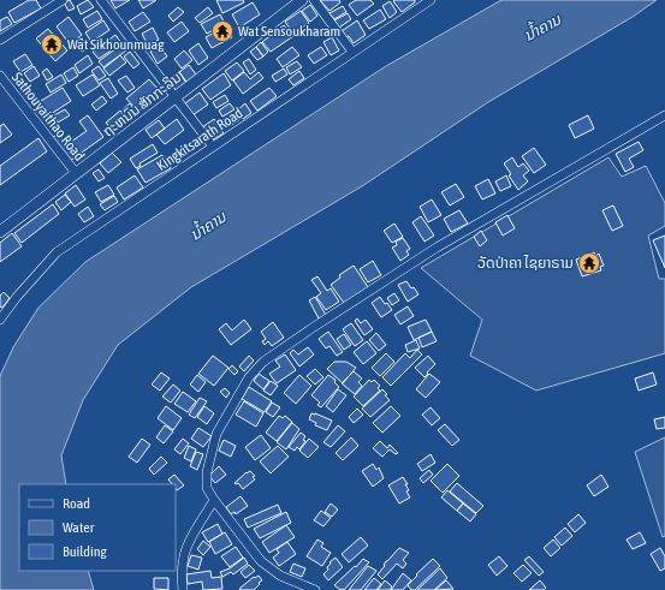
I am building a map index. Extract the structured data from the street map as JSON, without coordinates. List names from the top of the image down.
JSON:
{
  "streets": {
    "main road": ["ຖະຫນົນ ສັກກະລິນ"],
    "street": ["Sathouyaithao Road", "Kingkitsarath Road"]
  },
  "crossings": [
    ["ຖະຫນົນ ສັກກະລິນ", "Sathouyaithao Road"]
  ],
  "water": ["ນ້ຳຄານ"],
  "places": {
    "temple": ["Wat Sensoukharam", "Wat Sikhounmuag", "ວັດປ່າຄາ ໄຊຍາຣາມ"]
  },
  "legend": ["Road", "Water", "Building"]
}
